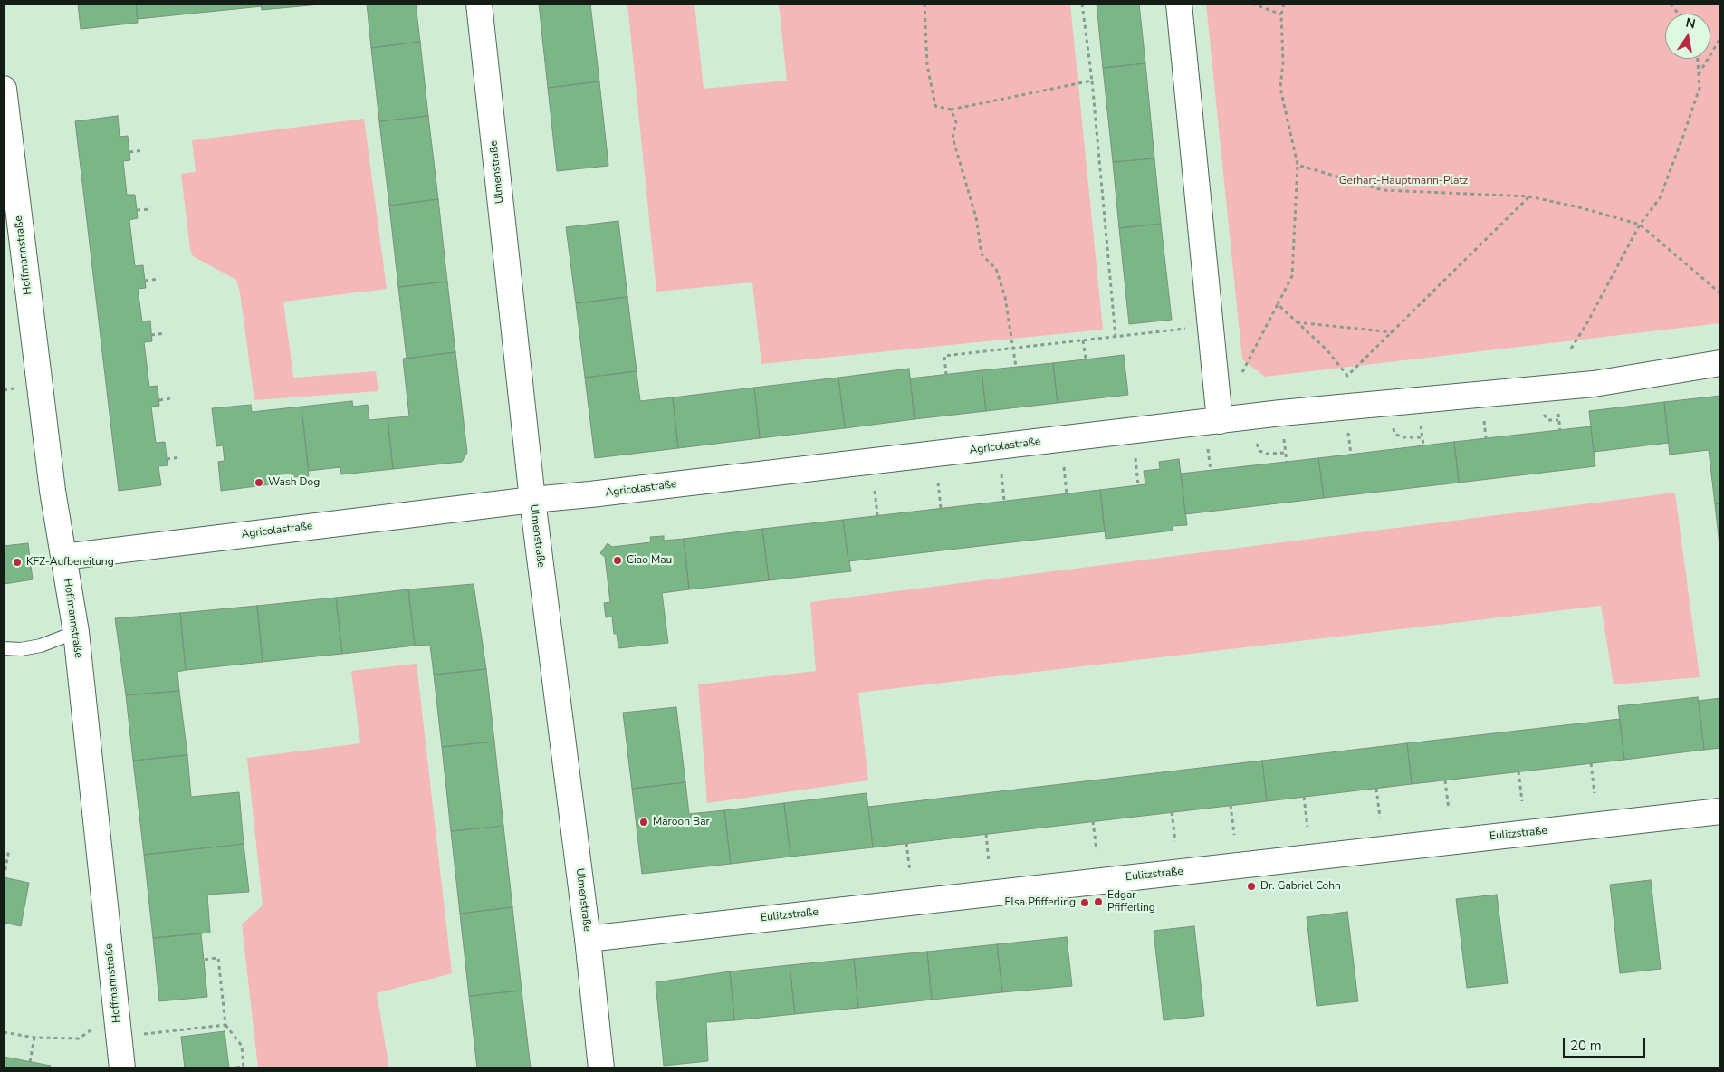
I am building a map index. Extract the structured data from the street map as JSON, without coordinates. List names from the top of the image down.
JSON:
{
  "streets": {
    "street": [
      "Ulmenstraße",
      "Hoffmannstraße",
      "Agricolastraße",
      "Eulitzstraße"
    ]
  },
  "crossings": [
    ["Ulmenstraße", "Agricolastraße"],
    ["Ulmenstraße", "Eulitzstraße"],
    ["Hoffmannstraße", "Agricolastraße"]
  ],
  "parks": ["Gerhart-Hauptmann-Platz"],
  "places": [
    "Wash Dog",
    "Ciao Mau",
    "KFZ-Aufbereitung",
    "Maroon Bar",
    "Dr. Gabriel Cohn",
    "Edgar Pfifferling",
    "Elsa Pfifferling"
  ],
  "scale_bar": "20 m",
  "north": "top"
}
